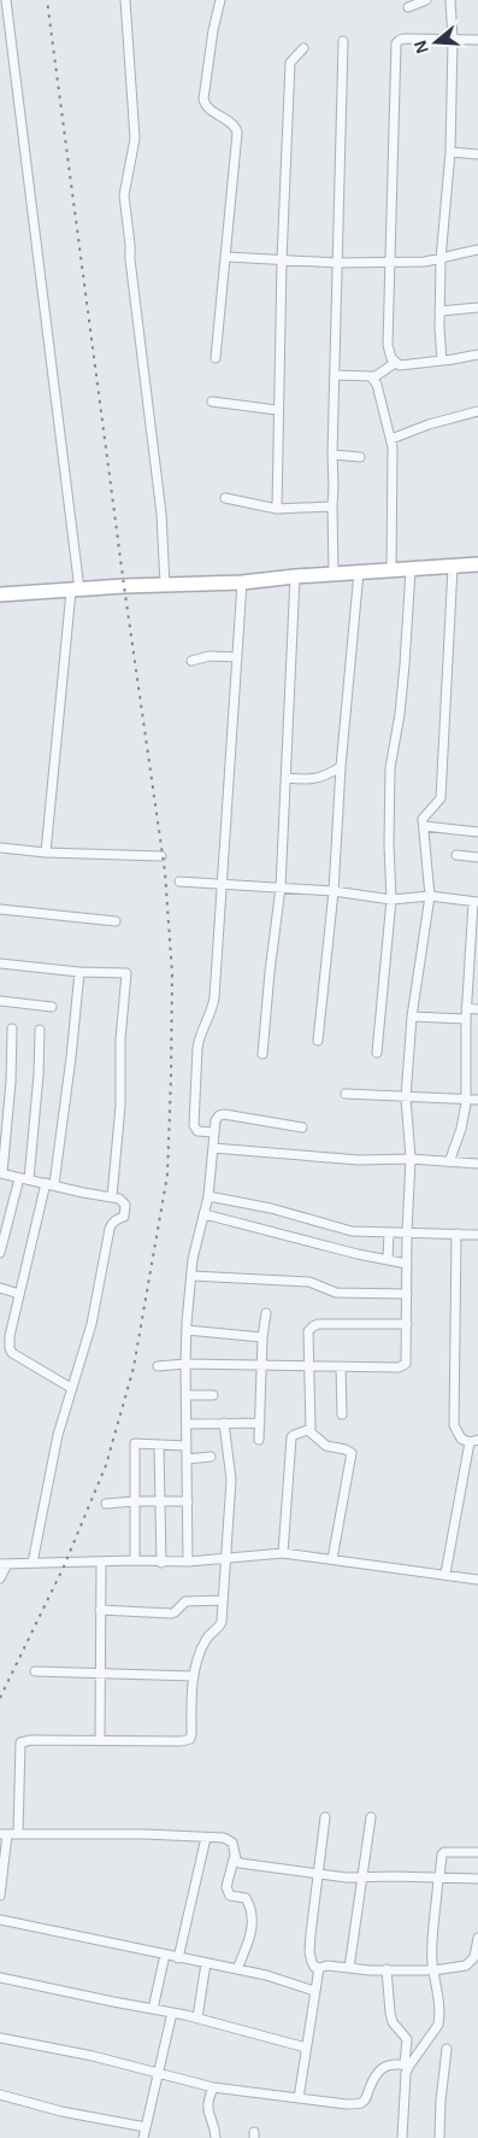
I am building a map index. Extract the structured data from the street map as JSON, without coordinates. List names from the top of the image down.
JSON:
{
  "north": "left"
}
